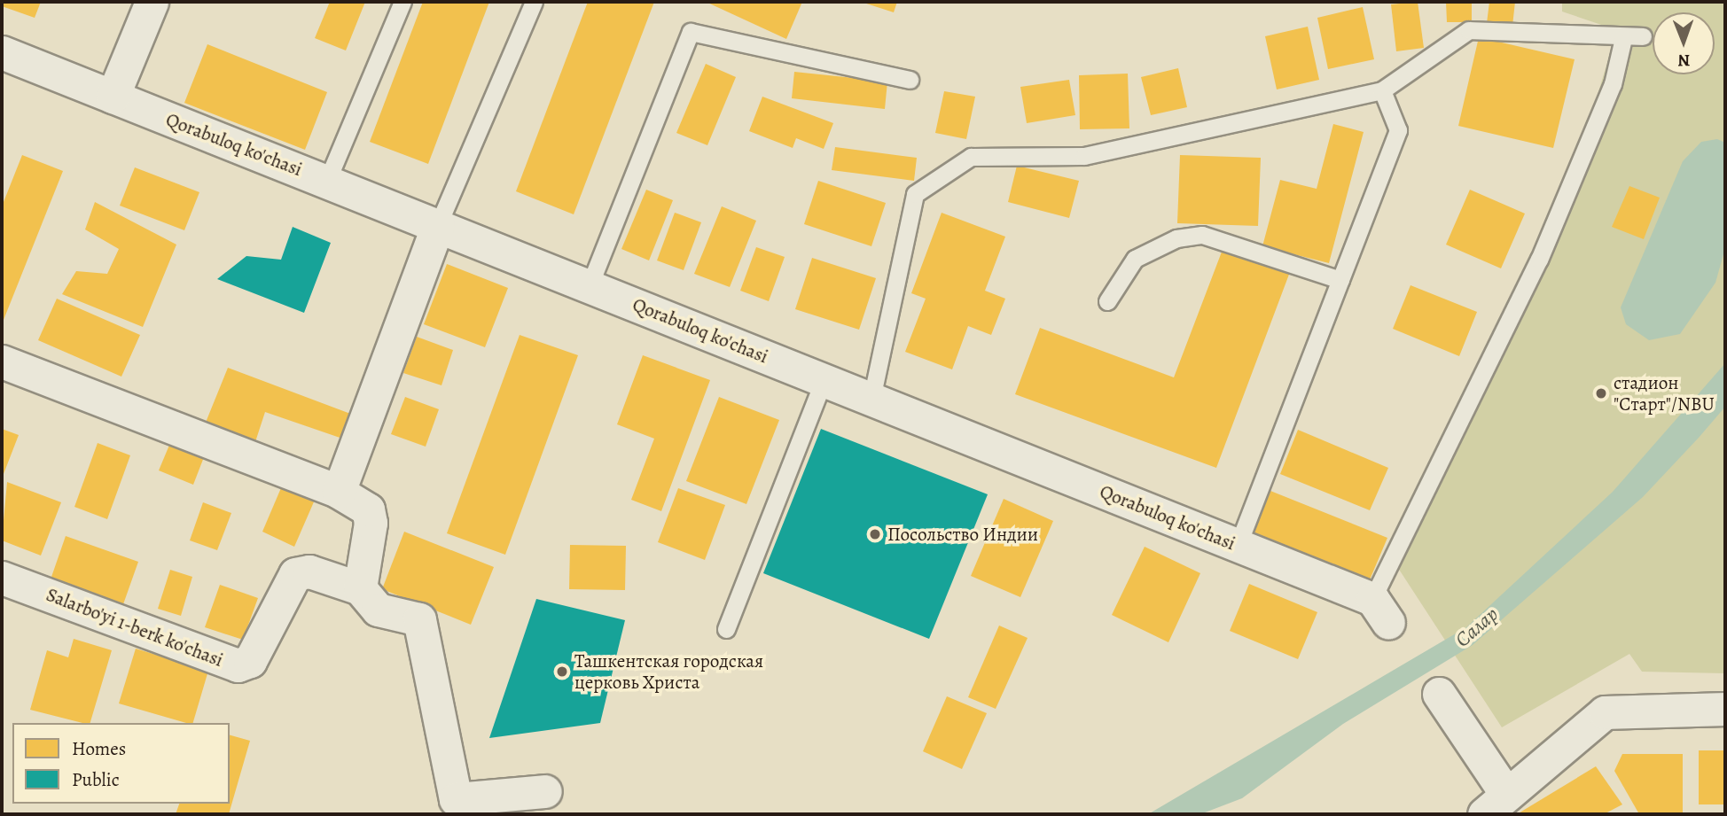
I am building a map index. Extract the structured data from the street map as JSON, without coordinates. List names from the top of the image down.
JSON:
{
  "streets": {
    "street": ["Qorabuloq ko'chasi", "Salarbo'yi 1-berk ko'chasi"]
  },
  "water": ["Салар"],
  "places": ["стадион \"Старт\"/NBU", "Посольство Индии", "Ташкентская городская церковь Христа"],
  "legend": ["Homes", "Public"],
  "north": "bottom"
}
